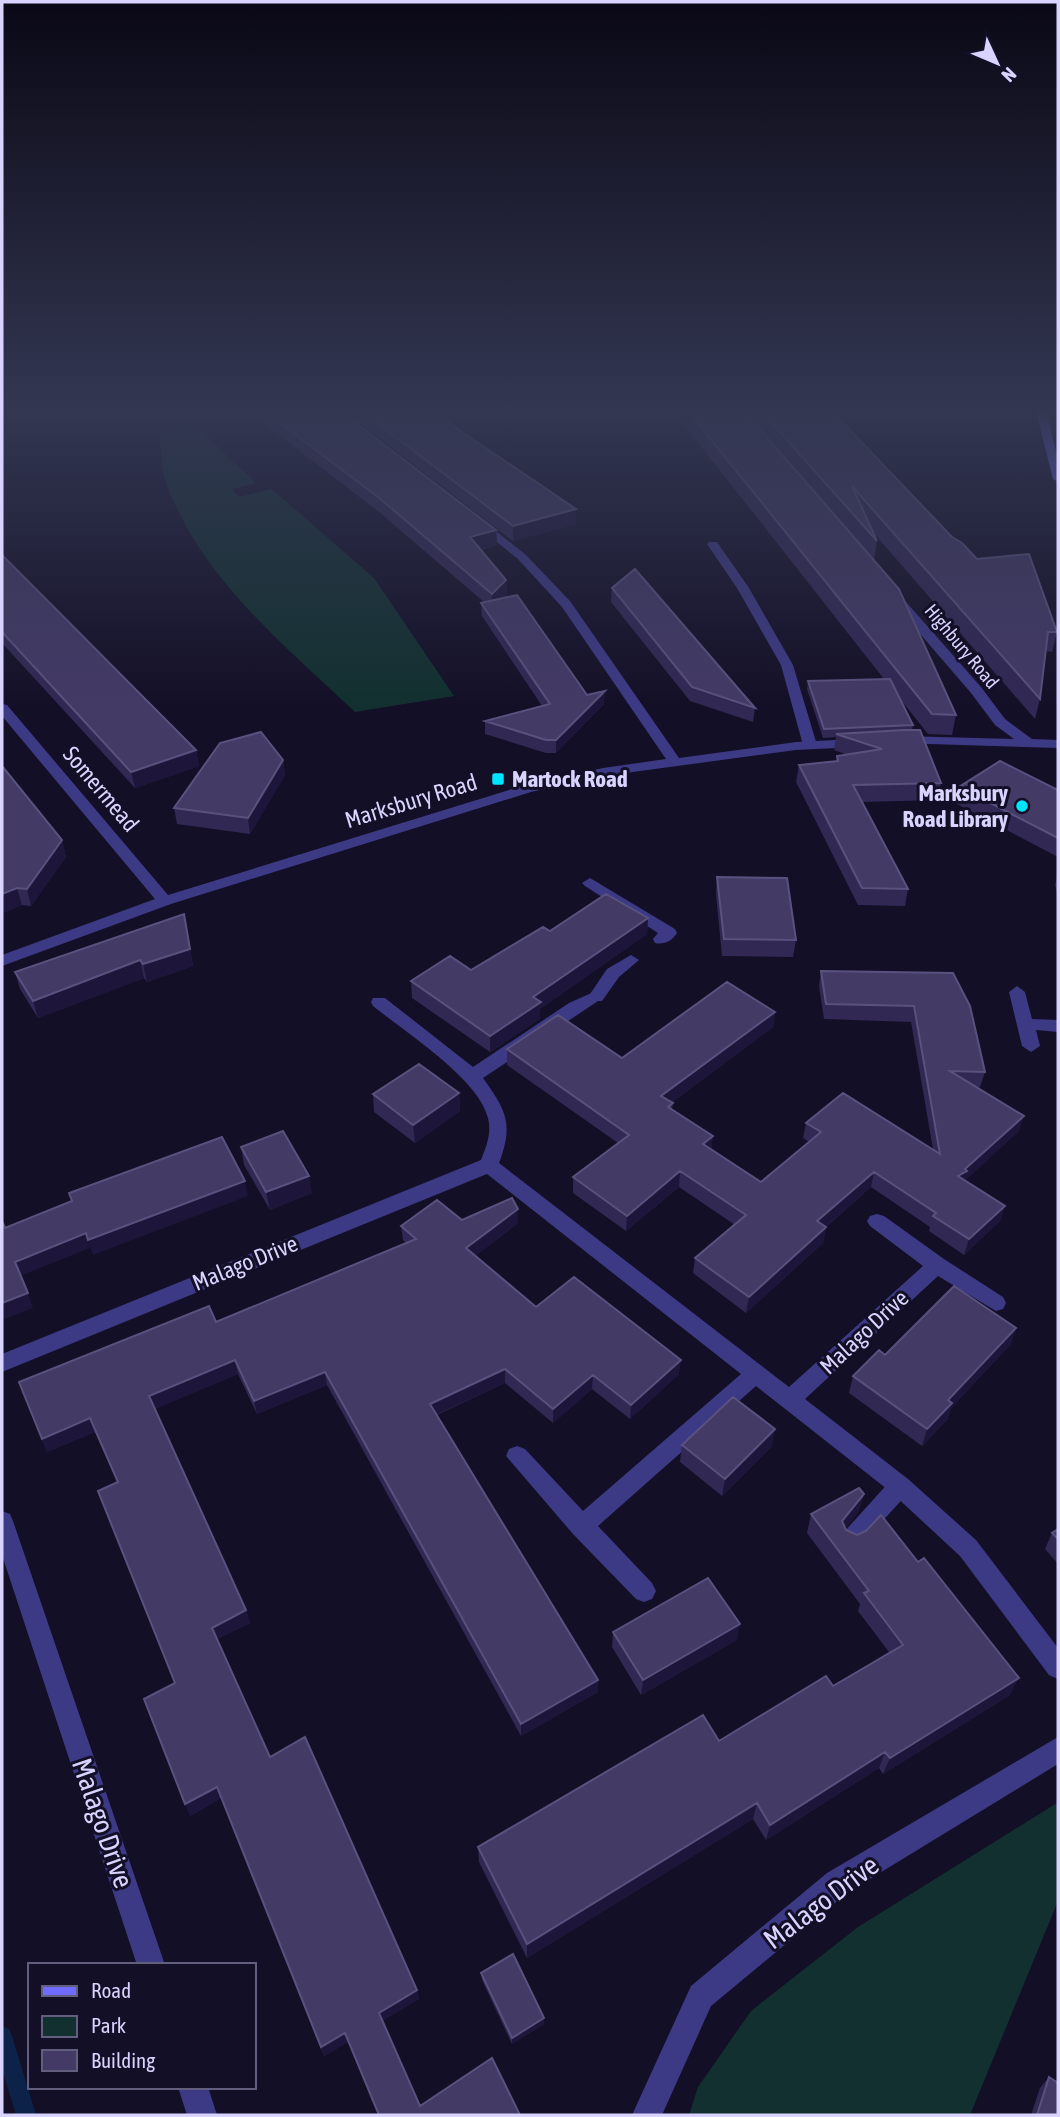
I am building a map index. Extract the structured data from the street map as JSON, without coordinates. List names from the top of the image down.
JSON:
{
  "streets": {
    "street": [
      "Highbury Road",
      "Somermead",
      "Marksbury Road",
      "Malago Drive"
    ]
  },
  "crossings": [
    ["Highbury Road", "Marksbury Road"],
    ["Somermead", "Marksbury Road"]
  ],
  "places": {
    "transit": ["Martock Road"],
    "other": ["Marksbury Road Library"]
  },
  "legend": ["Road", "Park", "Building"],
  "north": "bottom right"
}
